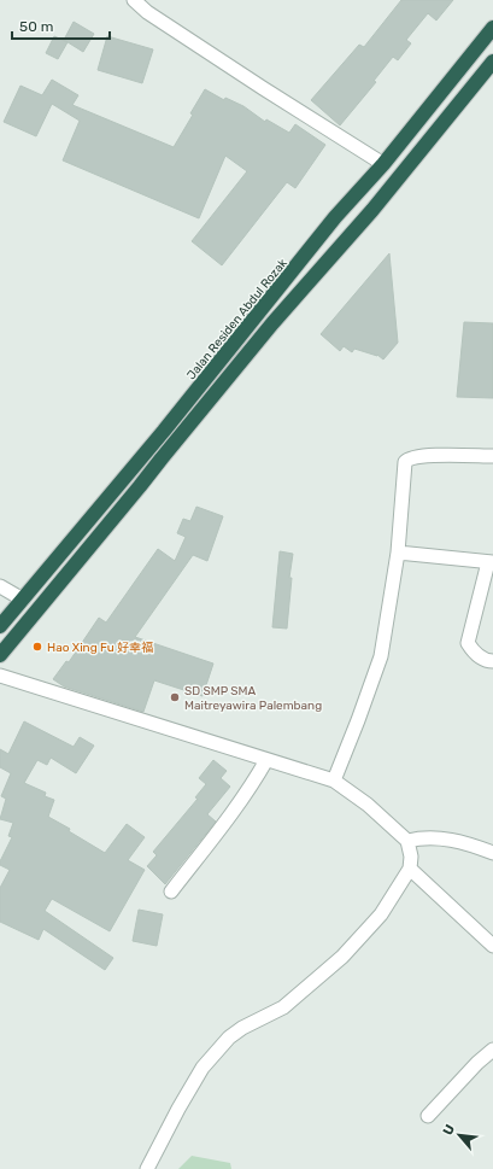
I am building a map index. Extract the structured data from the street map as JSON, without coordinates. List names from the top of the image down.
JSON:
{
  "streets": {
    "highway": ["Jalan Residen Abdul Rozak"]
  },
  "places": ["Hao Xing Fu 好幸福", "SD SMP SMA Maitreyawira Palembang"],
  "scale_bar": "50 m",
  "north": "top left"
}
